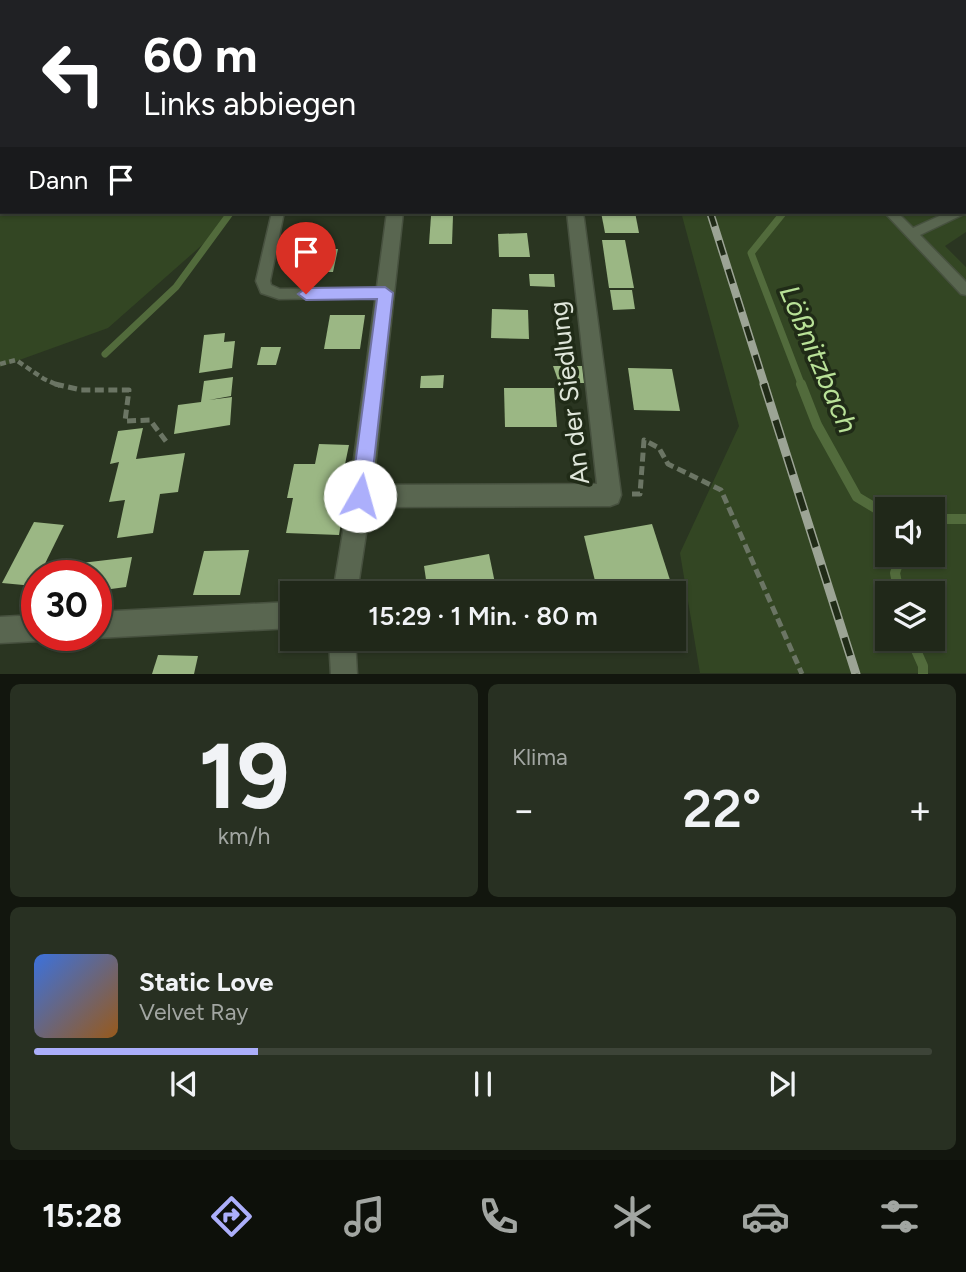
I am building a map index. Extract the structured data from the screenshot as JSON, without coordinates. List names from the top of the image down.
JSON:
{
  "streets": {
    "street": ["An der Siedlung"]
  },
  "water": ["Lößnitzbach"],
  "page": {
    "turn": ["60 m", "Links abbiegen"],
    "then": "Dann",
    "limit": "30",
    "trip": "15:29 · 1 Min. · 80 m",
    "tile": [
      ["19", "km/h"],
      "Klima"
    ],
    "heat": ["−", "22°", "+"],
    "song": ["Static Love", "Velvet Ray"],
    "tabs": "15:28"
  }
}
